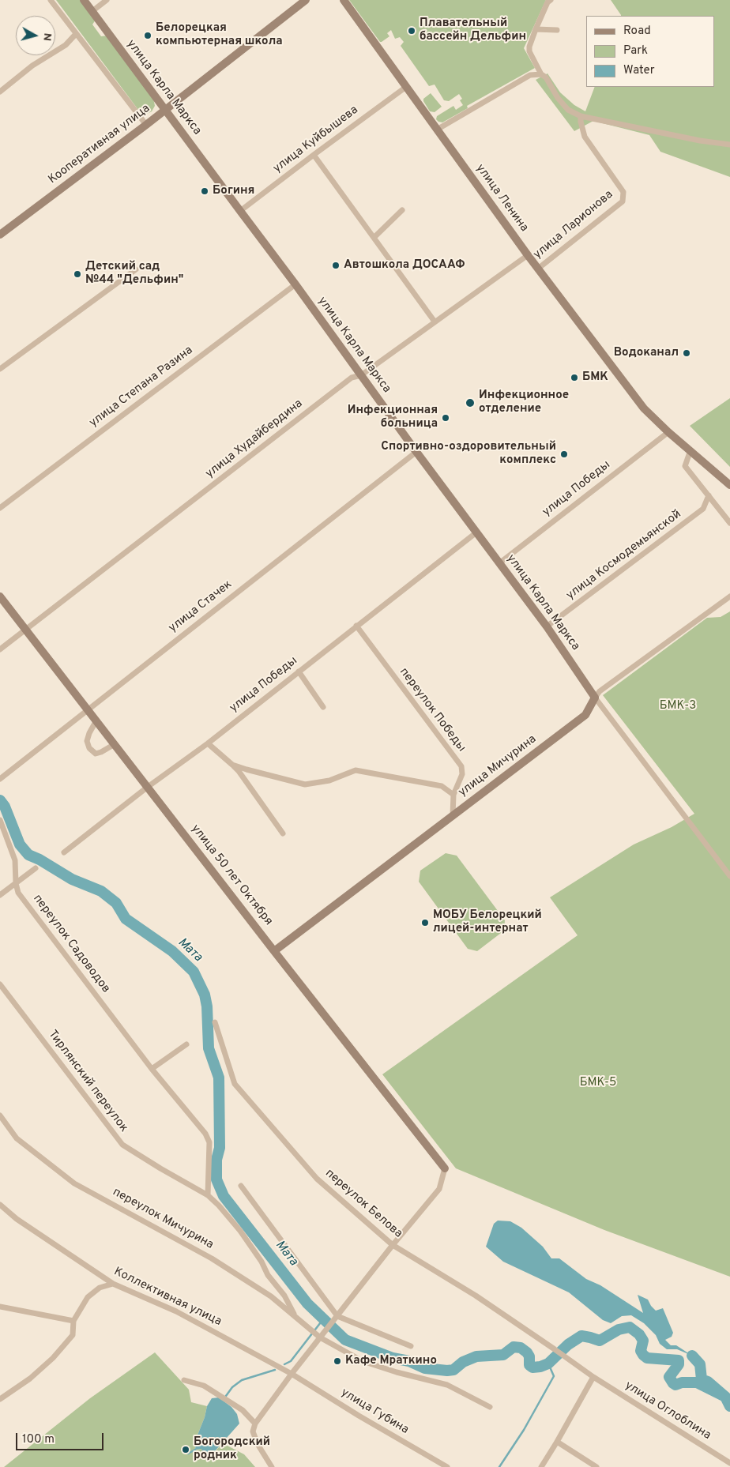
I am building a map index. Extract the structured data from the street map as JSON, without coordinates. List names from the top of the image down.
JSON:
{
  "streets": {
    "street": [
      "улица Карла Маркса",
      "улица Куйбышева",
      "Кооперативная улица",
      "улица Ленина",
      "улица Ларионова",
      "улица Степана Разина",
      "улица Худайбердина",
      "улица Победы",
      "улица Космодемьянской",
      "улица Стачек",
      "переулок Победы",
      "улица Мичурина",
      "улица 50 лет Октября",
      "переулок Садоводов",
      "Тирлянский переулок",
      "переулок Белова",
      "переулок Мичурина",
      "Коллективная улица",
      "улица Оглоблина",
      "улица Губина"
    ]
  },
  "crossings": [
    ["улица Карла Маркса", "улица Куйбышева"],
    ["улица Карла Маркса", "Кооперативная улица"],
    ["улица Карла Маркса", "улица Степана Разина"],
    ["улица Карла Маркса", "улица Худайбердина"],
    ["улица Карла Маркса", "улица Победы"],
    ["улица Карла Маркса", "улица Космодемьянской"],
    ["улица Карла Маркса", "улица Стачек"],
    ["улица Карла Маркса", "улица Мичурина"],
    ["улица Куйбышева", "улица Ленина"],
    ["улица Ленина", "улица Ларионова"],
    ["улица Ленина", "улица Худайбердина"],
    ["улица Ленина", "улица Победы"],
    ["улица Худайбердина", "улица 50 лет Октября"],
    ["улица Победы", "переулок Победы"],
    ["улица Победы", "улица 50 лет Октября"],
    ["улица Стачек", "улица 50 лет Октября"],
    ["переулок Победы", "улица Мичурина"],
    ["улица Мичурина", "улица 50 лет Октября"],
    ["переулок Садоводов", "Тирлянский переулок"],
    ["Тирлянский переулок", "переулок Мичурина"],
    ["переулок Белова", "улица Оглоблина"],
    ["Коллективная улица", "улица Губина"]
  ],
  "water": ["Мата"],
  "parks": ["БМК-3", "БМК-5"],
  "places": [
    "Плавательный бассейн Дельфин",
    "Белорецкая компьютерная школа",
    "Богиня",
    "Автошкола ДОСААФ",
    "Детский сад №44 \"Дельфин\"",
    "Водоканал",
    "БМК",
    "Инфекционное отделение",
    "Инфекционная больница",
    "Спортивно-оздоровительный комплекс",
    "МОБУ Белорецкий лицей-интернат",
    "Кафе Мраткино",
    "Богородский родник"
  ],
  "legend": ["Road", "Park", "Water"],
  "scale_bar": "100 m",
  "north": "right"
}
